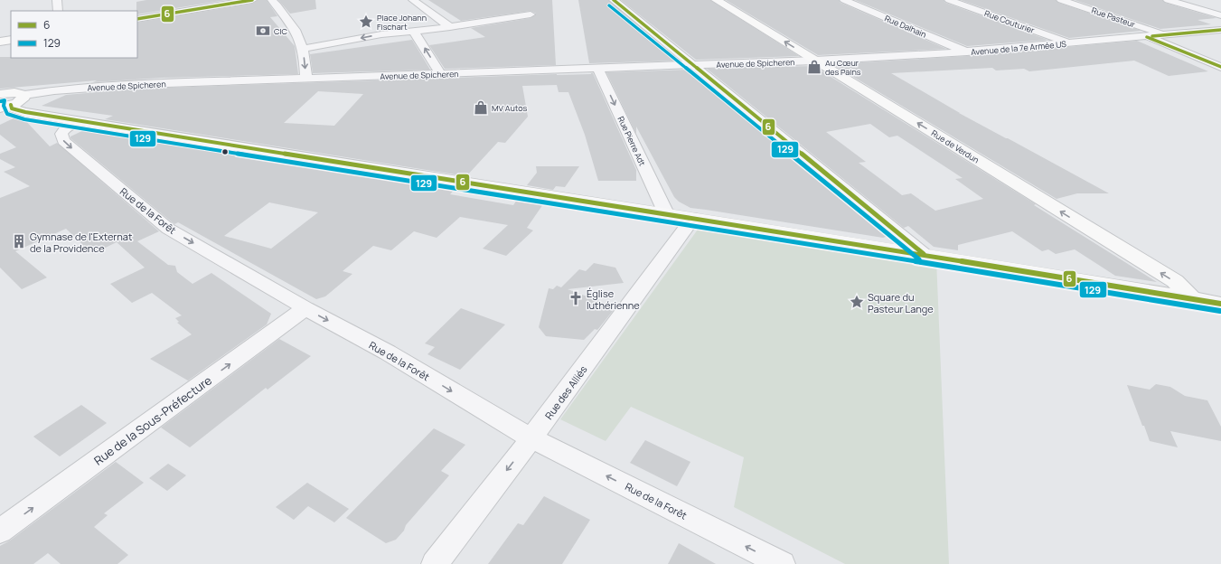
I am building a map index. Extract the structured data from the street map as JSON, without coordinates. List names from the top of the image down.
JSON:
{
  "streets": {
    "main road": ["Rue de Verdun"],
    "street": [
      "Rue Pasteur",
      "Rue Couturier",
      "Rue Dalhain",
      "Avenue de la 7e Armée US",
      "Avenue de Spicheren",
      "Rue Pierre Adt",
      "Rue de la Forêt",
      "Rue des Alliés",
      "Rue de la Sous-Préfecture"
    ]
  },
  "crossings": [
    ["Rue Pasteur", "Avenue de la 7e Armée US"],
    ["Rue Couturier", "Avenue de la 7e Armée US"],
    ["Rue Dalhain", "Avenue de la 7e Armée US"],
    ["Avenue de la 7e Armée US", "Avenue de Spicheren"],
    ["Avenue de la 7e Armée US", "Rue de Verdun"],
    ["Avenue de Spicheren", "Rue Pierre Adt"],
    ["Avenue de Spicheren", "Rue de Verdun"],
    ["Rue de la Forêt", "Rue des Alliés"],
    ["Rue de la Forêt", "Rue de la Sous-Préfecture"]
  ],
  "one_way": ["Rue des Alliés", "Rue de la Sous-Préfecture"],
  "places": {
    "place": ["Place Johann Fischart", "Square du Pasteur Lange"],
    "bank": ["CIC"],
    "shop": ["Au Cœur des Pains", "MV Autos"],
    "building": ["Gymnase de l'Externat de la Providence"],
    "church": ["Église luthérienne"]
  },
  "lines": ["transit line 6", "transit line 129"],
  "legend": ["6", "129"]
}
